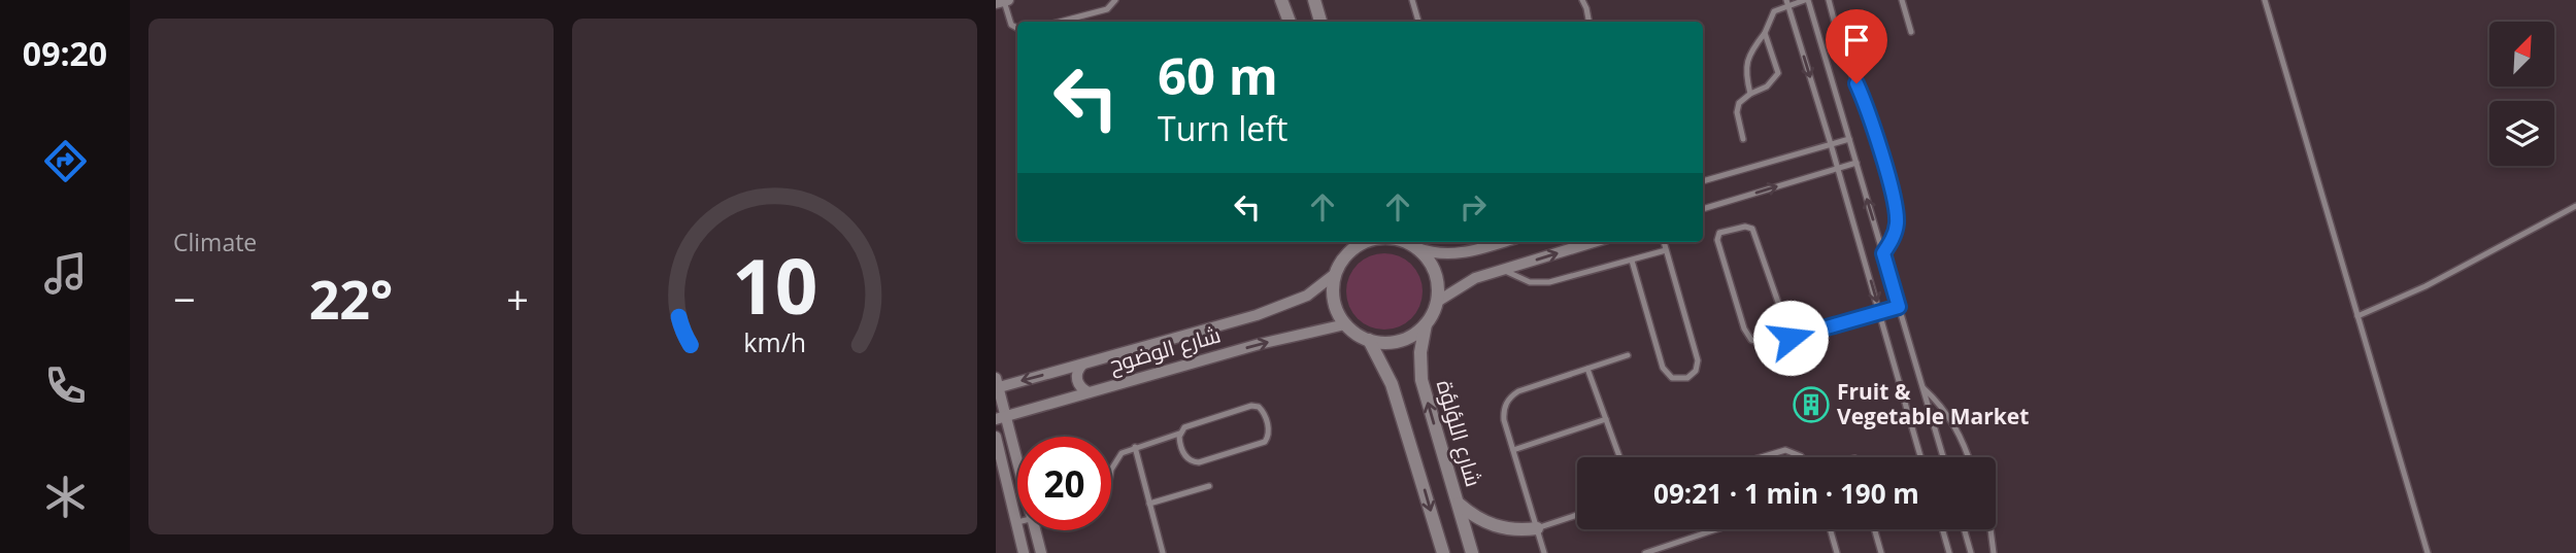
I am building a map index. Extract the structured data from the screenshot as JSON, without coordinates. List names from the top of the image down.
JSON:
{
  "streets": {
    "street": ["شارع الوضوح", "شارع اللؤلؤة"]
  },
  "places": {
    "building": ["Fruit & Vegetable Market"]
  },
  "north": "top right",
  "page": {
    "tabs": "09:20",
    "tile": "Climate",
    "turn": ["60 m", "Turn left"],
    "heat": ["−", "22°", "+"],
    "limit": "20",
    "trip": "09:21 · 1 min · 190 m",
    "gauge": ["10", "km/h"]
  }
}
